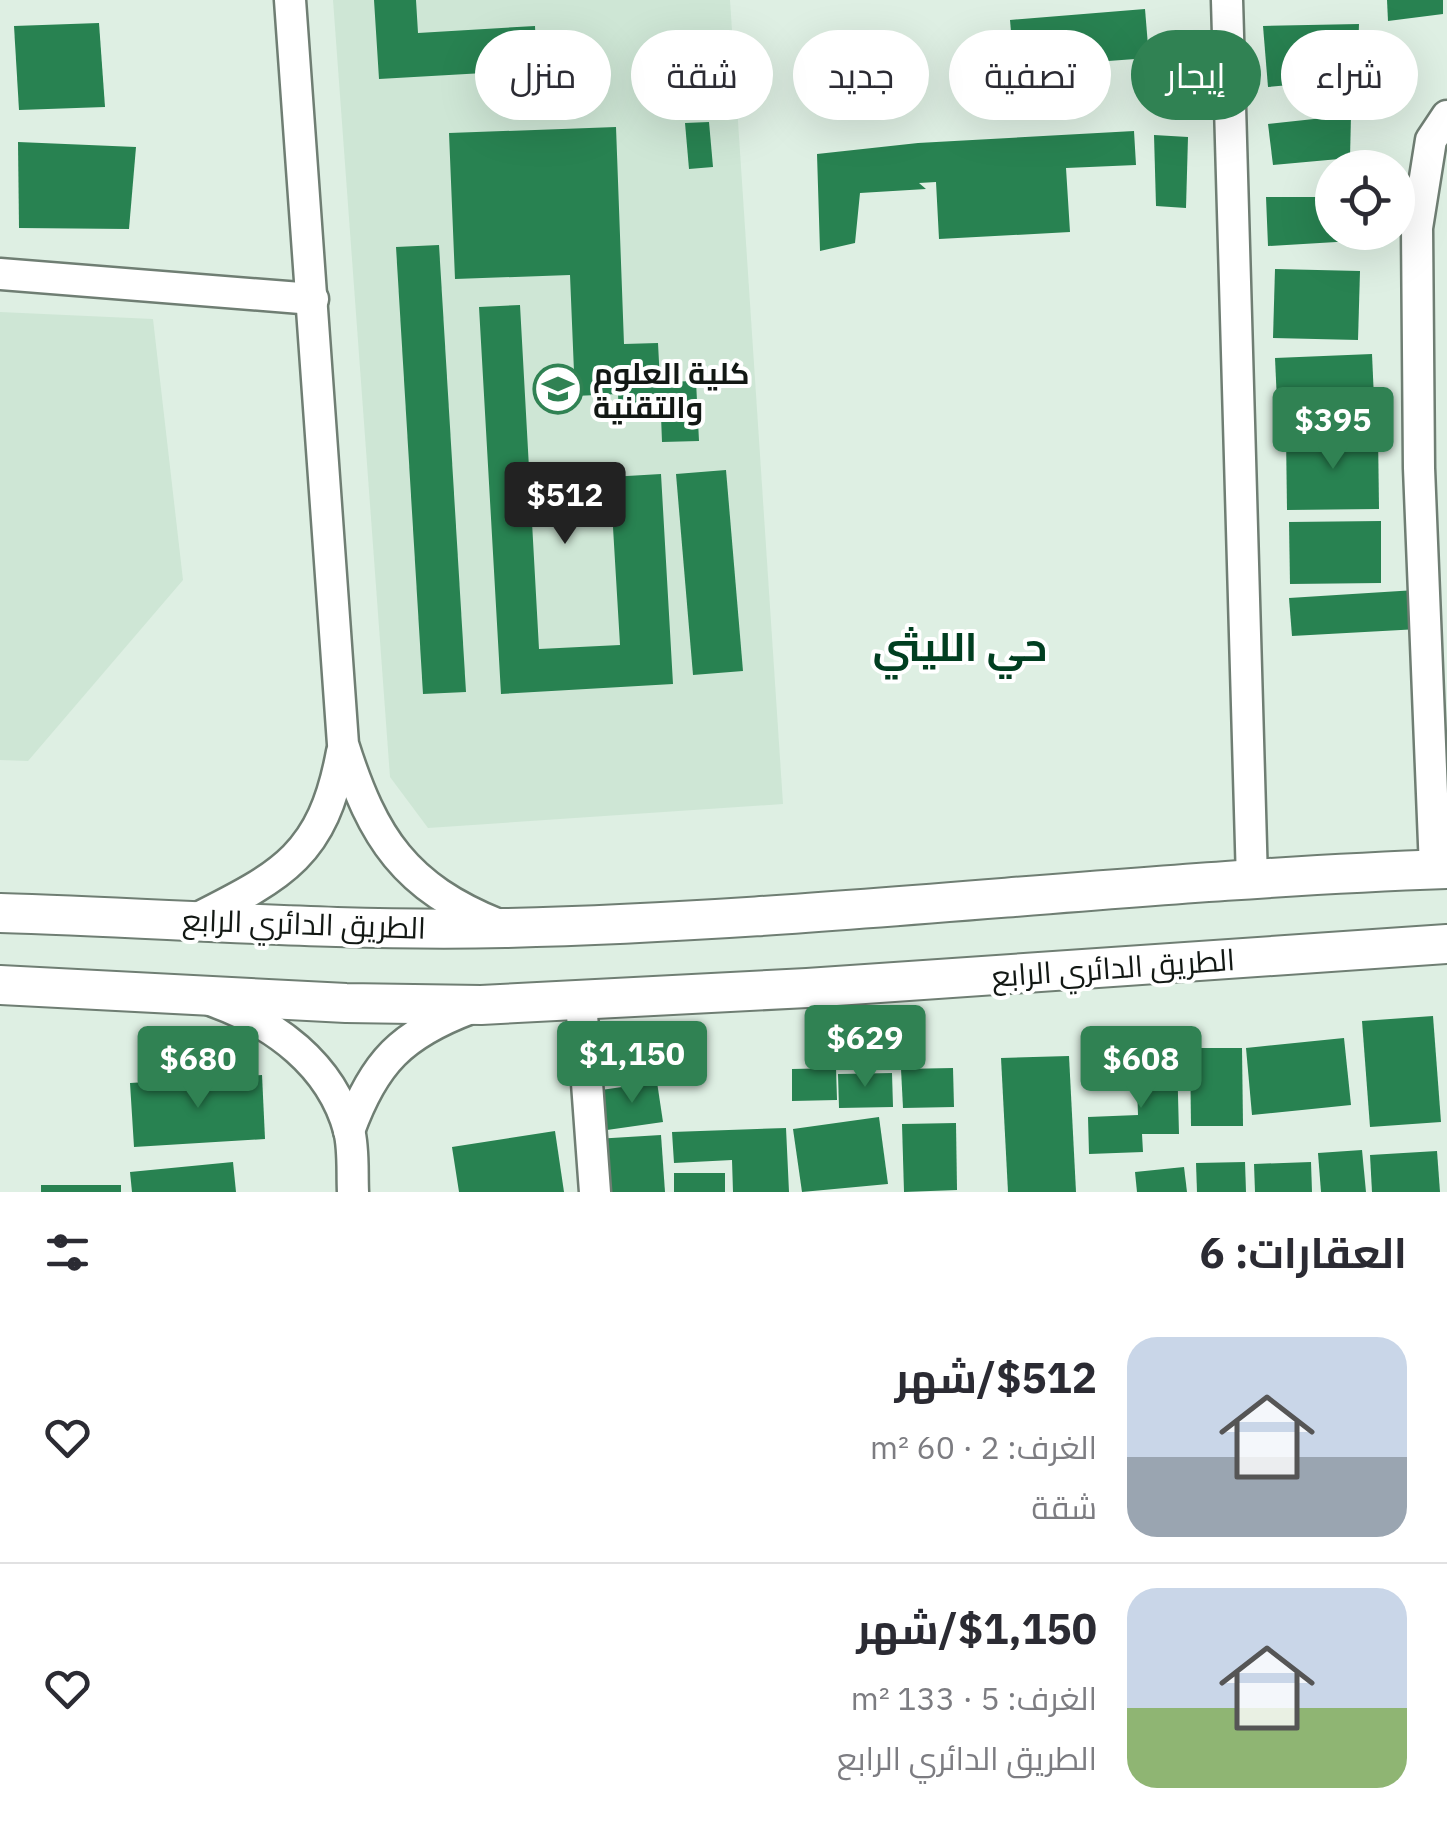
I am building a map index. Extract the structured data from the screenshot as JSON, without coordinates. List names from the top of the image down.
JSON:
{
  "streets": {
    "main road": ["الطريق الدائري الرابع"]
  },
  "districts": ["حي الليثي"],
  "places": {
    "school or university": ["كلية العلوم والتقنية"]
  },
  "page": {
    "chip": [
      "شراء",
      "إيجار",
      "تصفية",
      "جديد",
      "شقة",
      "منزل"
    ],
    "price": [
      "$395",
      "$512",
      "$629",
      "$1,150",
      "$680",
      "$608"
    ],
    "heading": "العقارات: 6",
    "list": [
      {
        "name": "$512/شهر",
        "note": "الغرف: 2 · 60 m² · شقة"
      },
      {
        "name": "$1,150/شهر",
        "note": "الغرف: 5 · 133 m² · الطريق الدائري الرابع"
      }
    ]
  }
}
